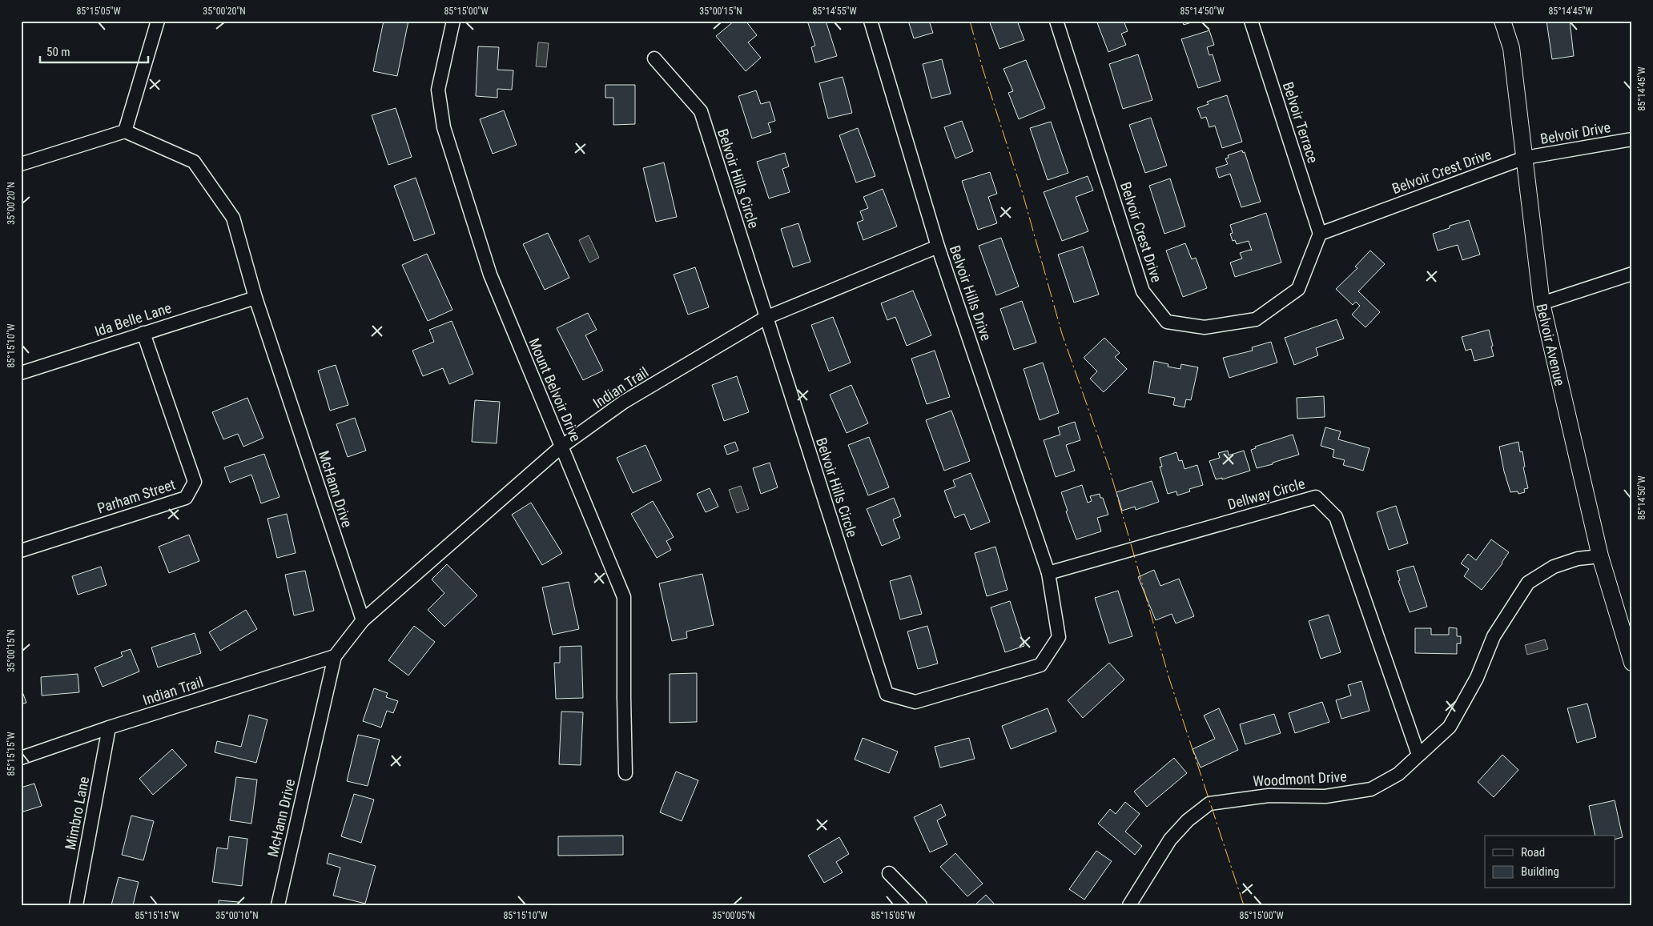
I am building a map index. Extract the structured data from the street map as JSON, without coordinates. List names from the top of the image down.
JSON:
{
  "streets": {
    "street": [
      "Belvoir Terrace",
      "Belvoir Drive",
      "Belvoir Crest Drive",
      "Belvoir Hills Circle",
      "Belvoir Hills Drive",
      "Ida Belle Lane",
      "Belvoir Avenue",
      "Indian Trail",
      "Mount Belvoir Drive",
      "McHann Drive",
      "Dellway Circle",
      "Parham Street",
      "Woodmont Drive",
      "Mimbro Lane"
    ]
  },
  "crossings": [
    ["Belvoir Terrace", "Belvoir Crest Drive"],
    ["Belvoir Drive", "Belvoir Crest Drive"],
    ["Belvoir Drive", "Belvoir Avenue"],
    ["Belvoir Crest Drive", "Belvoir Avenue"],
    ["Belvoir Hills Circle", "Belvoir Hills Drive"],
    ["Belvoir Hills Circle", "Indian Trail"],
    ["Belvoir Hills Circle", "Dellway Circle"],
    ["Belvoir Hills Drive", "Indian Trail"],
    ["Belvoir Hills Drive", "Dellway Circle"],
    ["Ida Belle Lane", "McHann Drive"],
    ["Ida Belle Lane", "Parham Street"],
    ["Belvoir Avenue", "Woodmont Drive"],
    ["Indian Trail", "Mount Belvoir Drive"],
    ["Indian Trail", "McHann Drive"],
    ["Indian Trail", "Mimbro Lane"],
    ["Dellway Circle", "Woodmont Drive"]
  ],
  "legend": ["Road", "Building"],
  "scale_bar": "50 m",
  "coordinates": [
    "85°15'05\"W",
    "35°00'20\"N",
    "85°15'00\"W",
    "35°00'15\"N",
    "85°14'55\"W",
    "85°14'50\"W",
    "85°14'45\"W",
    "85°15'10\"W",
    "85°15'15\"W",
    "35°00'10\"N",
    "35°00'05\"N"
  ]
}
